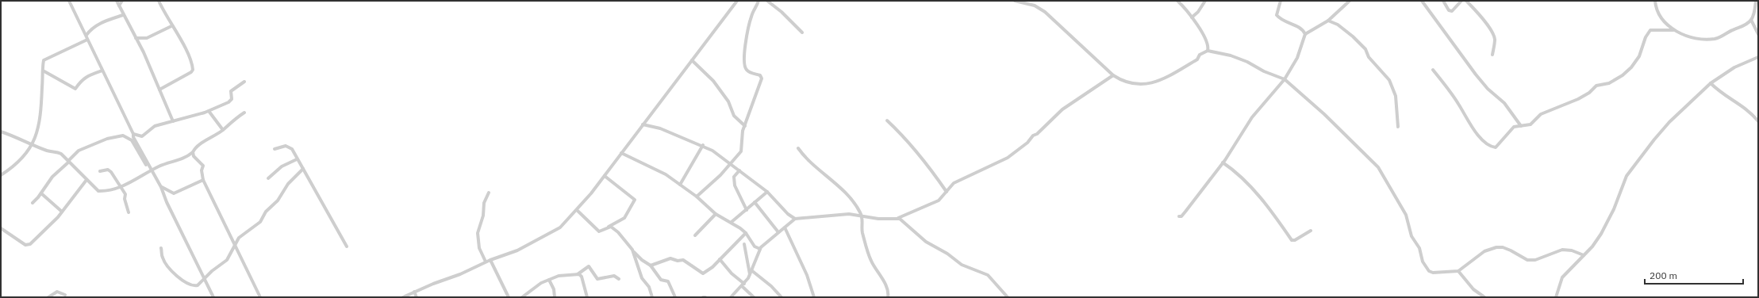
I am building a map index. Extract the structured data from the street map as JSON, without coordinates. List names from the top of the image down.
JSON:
{
  "scale_bar": "200 m"
}
